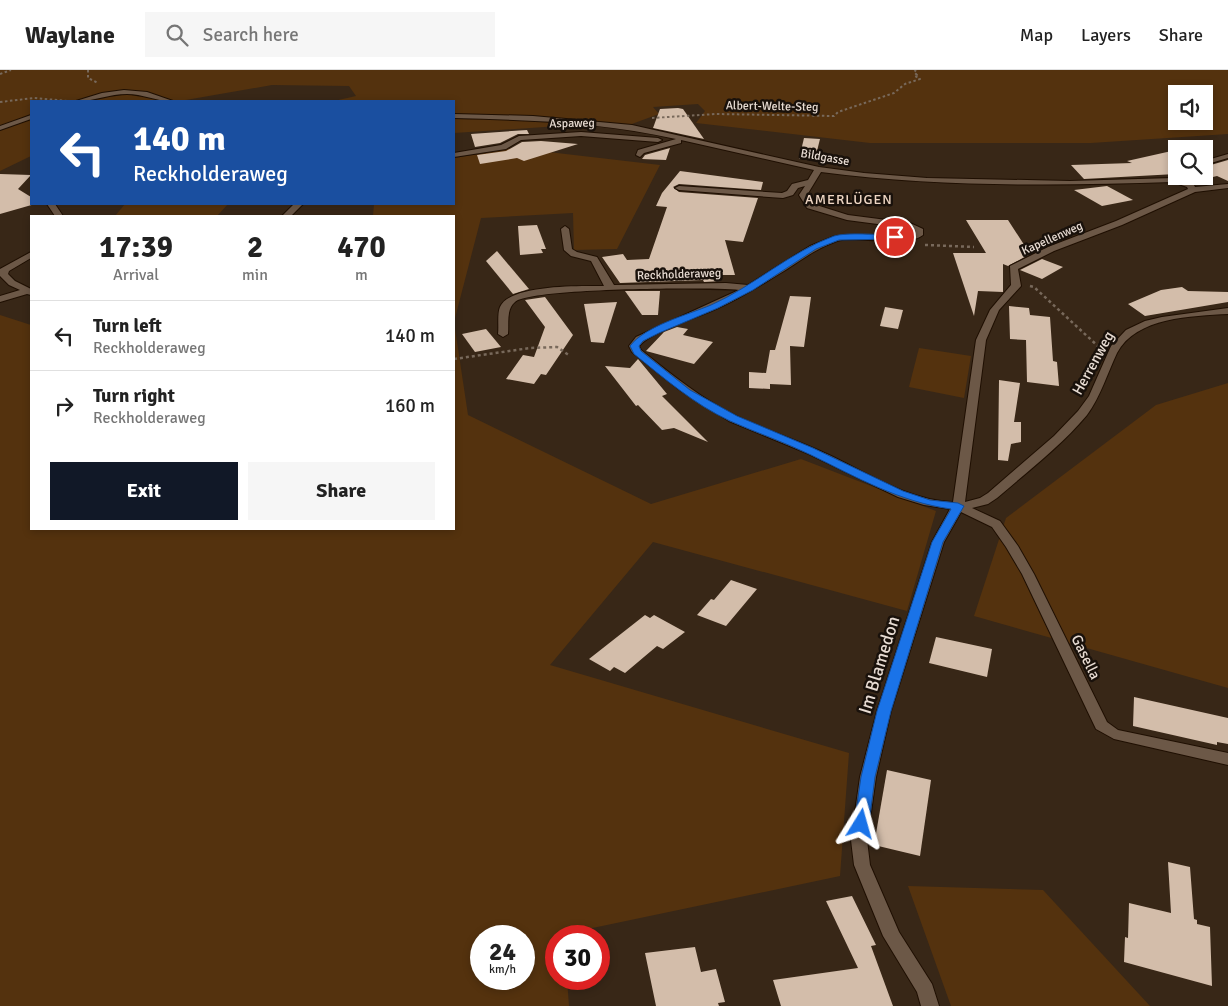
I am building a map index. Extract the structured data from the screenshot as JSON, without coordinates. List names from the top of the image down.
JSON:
{
  "streets": {
    "street": [
      "Aspaweg",
      "Bildgasse",
      "Kapellenweg",
      "Reckholderaweg",
      "Herrenweg",
      "Gasella",
      "Im Blamedon"
    ],
    "path": ["Albert-Welte-Steg"]
  },
  "crossings": [
    ["Albert-Welte-Steg", "Bildgasse"],
    ["Aspaweg", "Bildgasse"],
    ["Bildgasse", "Kapellenweg"],
    ["Bildgasse", "Reckholderaweg"],
    ["Kapellenweg", "Reckholderaweg"],
    ["Kapellenweg", "Herrenweg"],
    ["Kapellenweg", "Gasella"],
    ["Kapellenweg", "Im Blamedon"],
    ["Reckholderaweg", "Herrenweg"],
    ["Reckholderaweg", "Gasella"],
    ["Reckholderaweg", "Im Blamedon"],
    ["Herrenweg", "Gasella"],
    ["Herrenweg", "Im Blamedon"],
    ["Gasella", "Im Blamedon"]
  ],
  "districts": ["AMERLÜGEN"],
  "page": {
    "header": "Waylane",
    "search": "Search here",
    "nav": ["Map", "Layers", "Share"],
    "turn": ["140 m", "Reckholderaweg"],
    "eta": [
      "17:39",
      "Arrival",
      "2",
      "min",
      "470",
      "m"
    ],
    "list": [
      {
        "name": "Turn left",
        "note": "Reckholderaweg",
        "value": "140 m"
      },
      {
        "name": "Turn right",
        "note": "Reckholderaweg",
        "value": "160 m"
      }
    ],
    "buttons": ["Exit", "Share"],
    "speed": "24 km/h",
    "limit": "30"
  }
}
